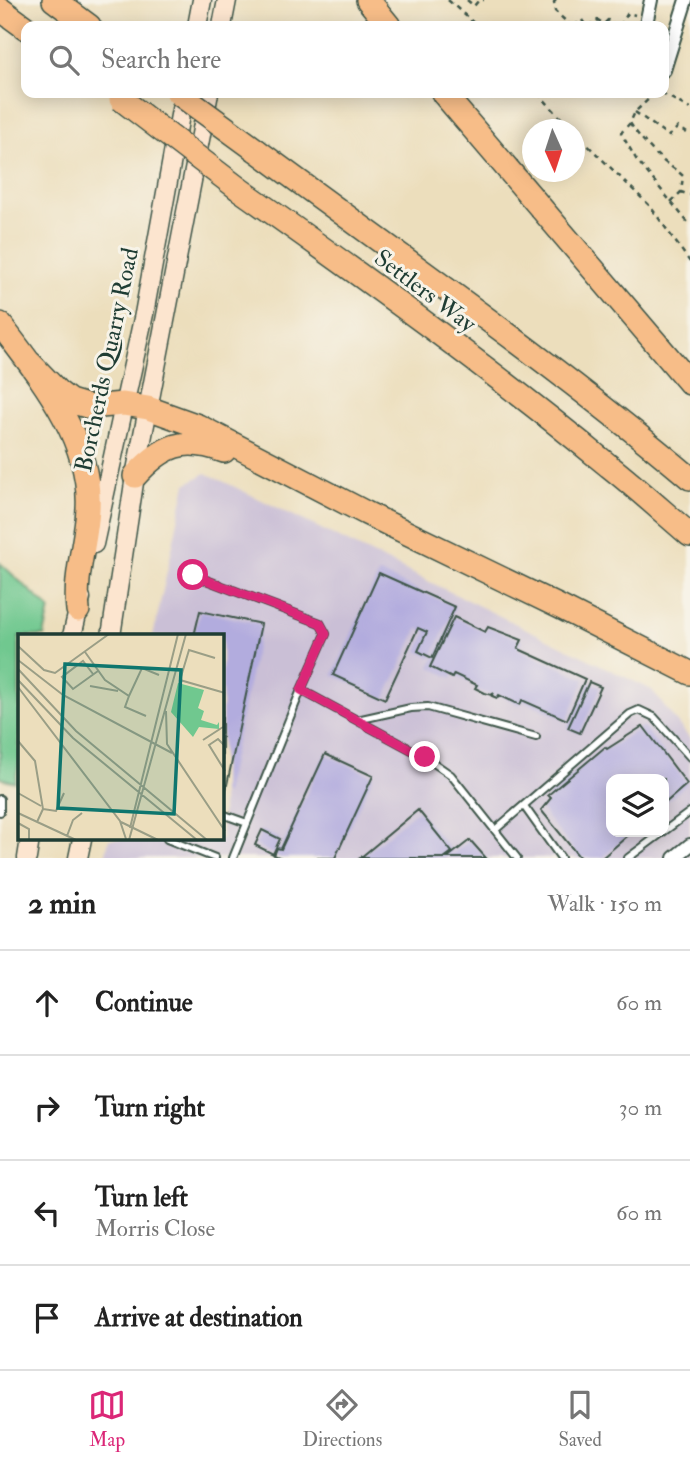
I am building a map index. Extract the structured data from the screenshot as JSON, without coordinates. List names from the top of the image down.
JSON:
{
  "streets": {
    "highway": ["Settlers Way"],
    "main road": ["Borcherds Quarry Road"]
  },
  "north": "bottom",
  "page": {
    "search": "Search here",
    "heading": ["2 min", "Walk · 150 m"],
    "list": [
      ["Continue", "60 m"],
      ["Turn right", "30 m"],
      ["Turn left", "Morris Close", "60 m"],
      "Arrive at destination"
    ],
    "nav": ["Map", "Directions", "Saved"]
  }
}
